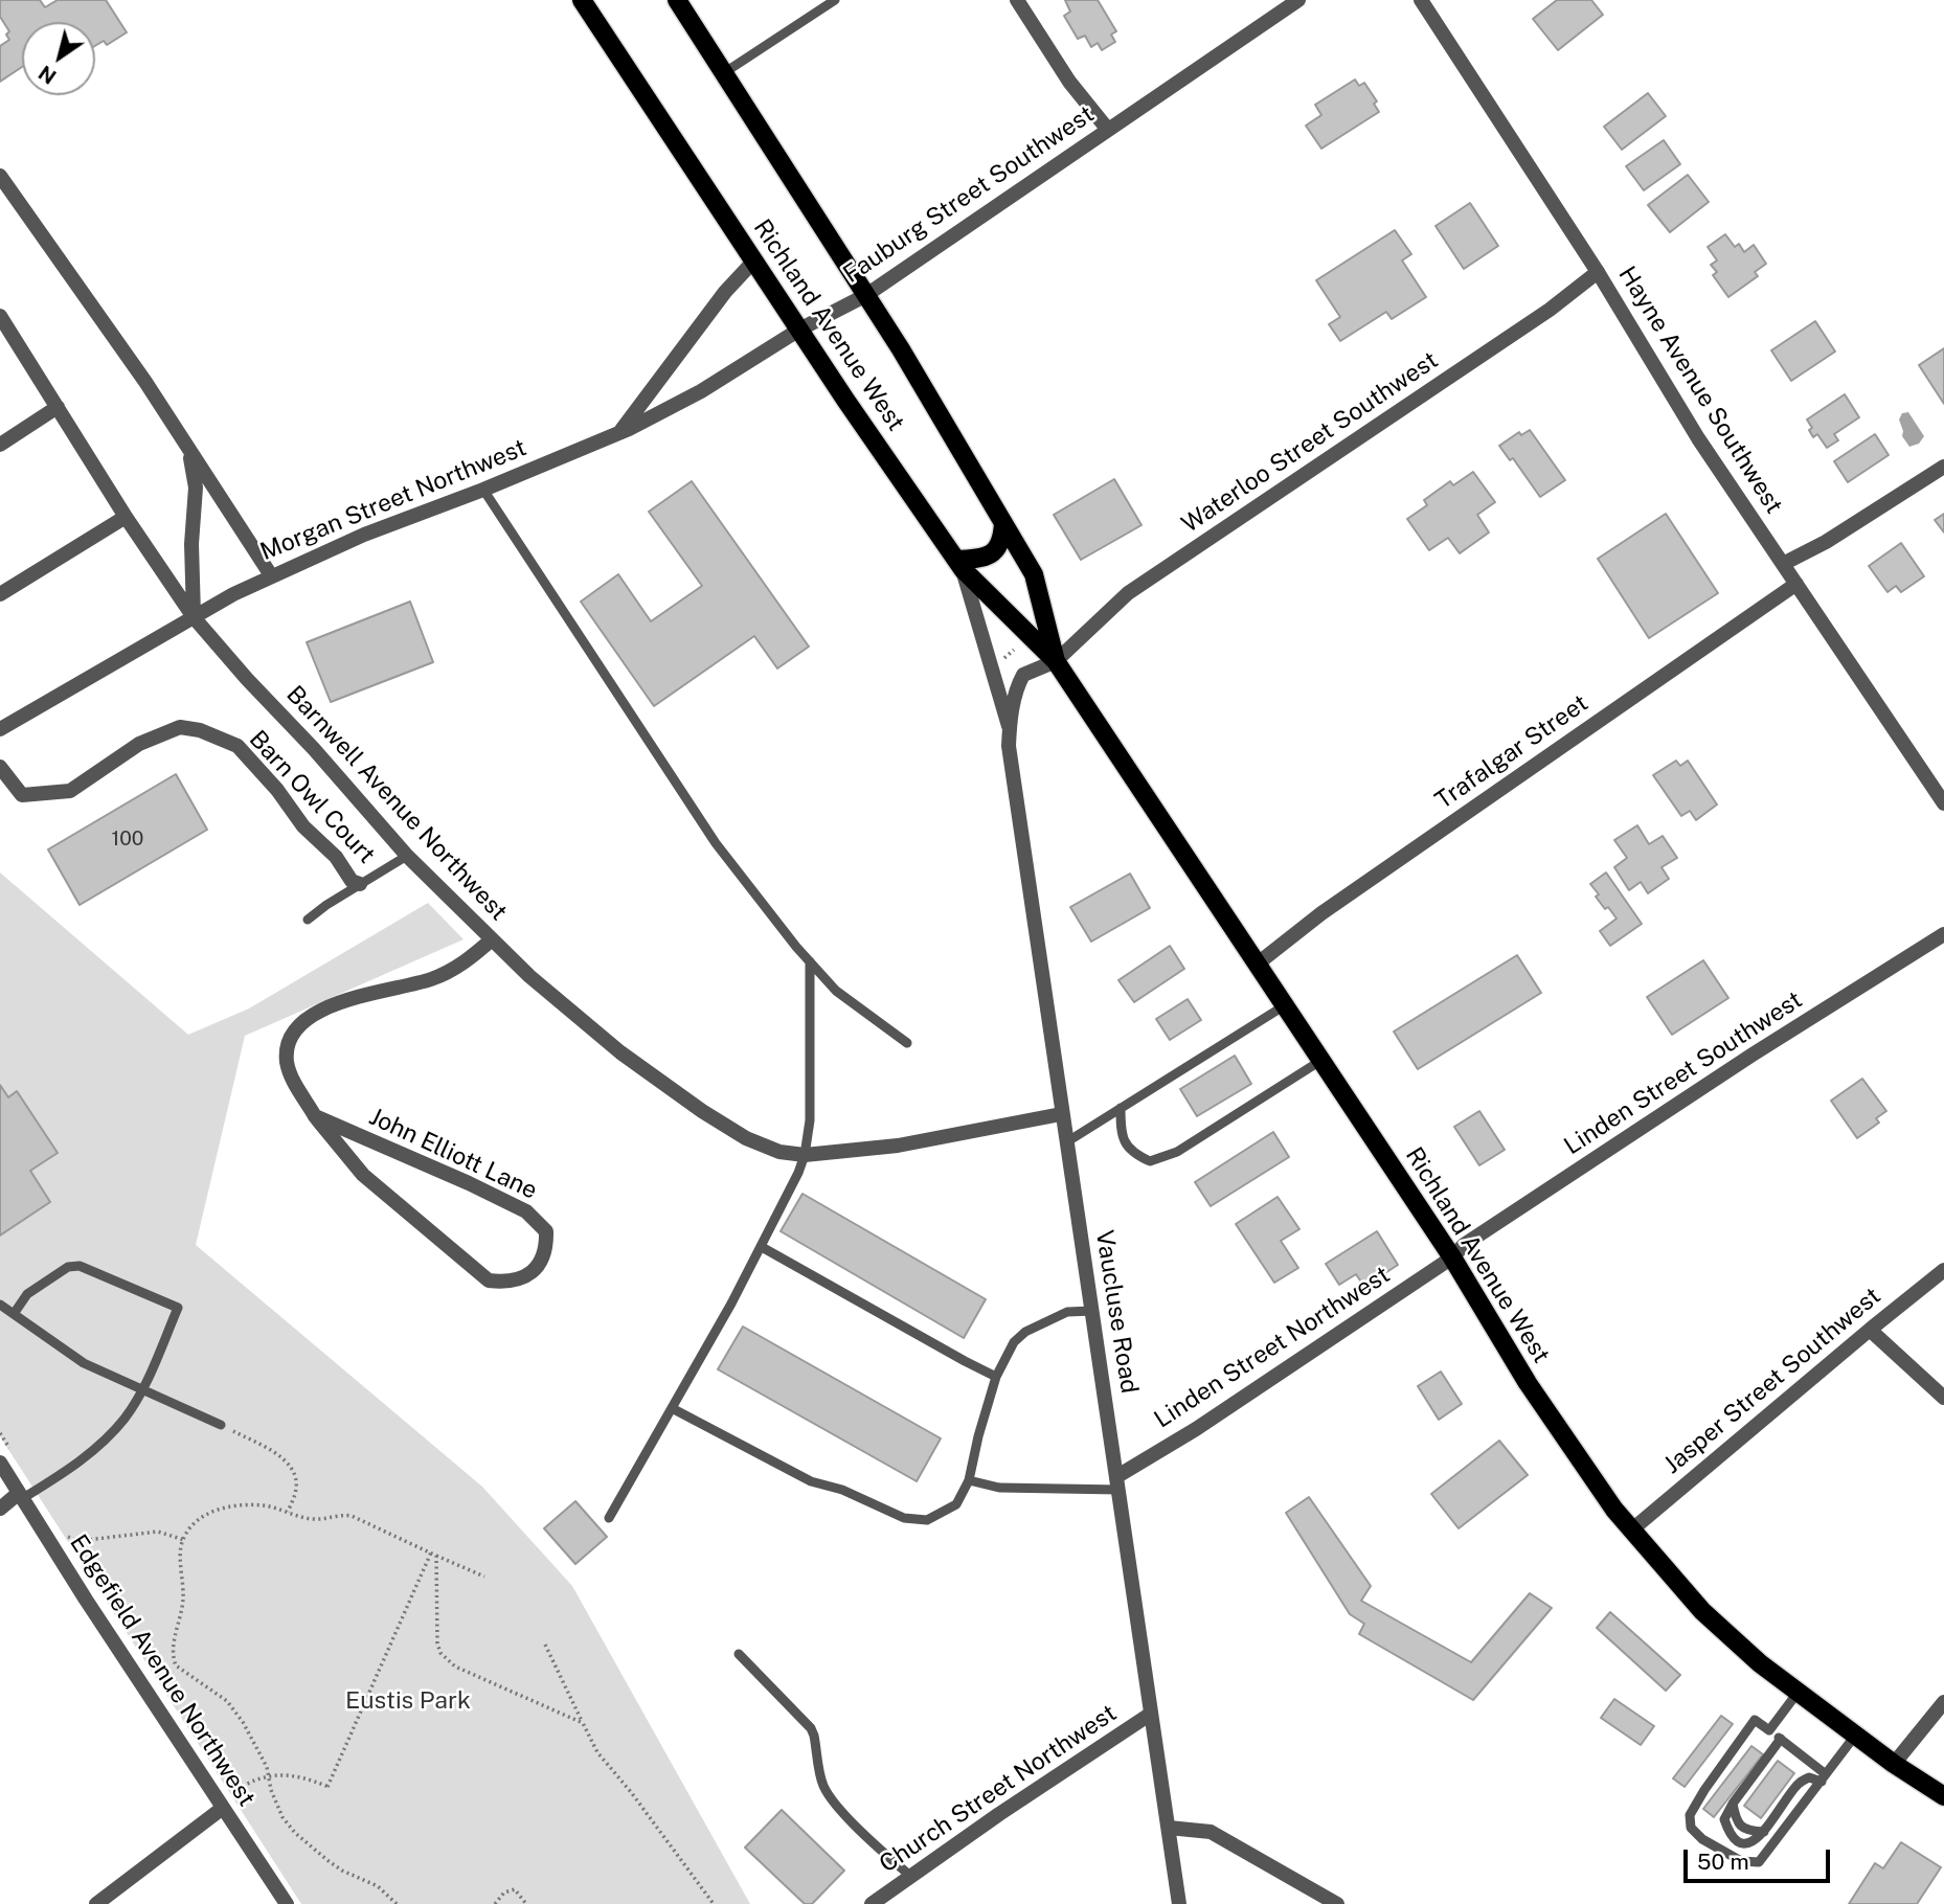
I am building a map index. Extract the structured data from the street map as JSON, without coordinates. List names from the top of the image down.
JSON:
{
  "streets": {
    "main road": ["Richland Avenue West"],
    "street": [
      "Fauburg Street Southwest",
      "Hayne Avenue Southwest",
      "Waterloo Street Southwest",
      "Morgan Street Northwest",
      "Trafalgar Street",
      "Barn Owl Court",
      "Barnwell Avenue Northwest",
      "Linden Street Southwest",
      "John Elliott Lane",
      "Vaucluse Road",
      "Linden Street Northwest",
      "Jasper Street Southwest",
      "Edgefield Avenue Northwest",
      "Church Street Northwest"
    ]
  },
  "crossings": [
    ["Fauburg Street Southwest", "Richland Avenue West"],
    ["Fauburg Street Southwest", "Morgan Street Northwest"],
    ["Richland Avenue West", "Waterloo Street Southwest"],
    ["Richland Avenue West", "Trafalgar Street"],
    ["Richland Avenue West", "Linden Street Southwest"],
    ["Richland Avenue West", "Linden Street Northwest"],
    ["Richland Avenue West", "Jasper Street Southwest"],
    ["Hayne Avenue Southwest", "Waterloo Street Southwest"],
    ["Hayne Avenue Southwest", "Trafalgar Street"],
    ["Waterloo Street Southwest", "Vaucluse Road"],
    ["Morgan Street Northwest", "Barnwell Avenue Northwest"],
    ["Barnwell Avenue Northwest", "John Elliott Lane"],
    ["Barnwell Avenue Northwest", "Vaucluse Road"],
    ["Linden Street Southwest", "Linden Street Northwest"],
    ["Vaucluse Road", "Linden Street Northwest"],
    ["Vaucluse Road", "Church Street Northwest"]
  ],
  "parks": ["Eustis Park"],
  "house_numbers": ["100"],
  "scale_bar": "50 m",
  "north": "bottom left"
}
